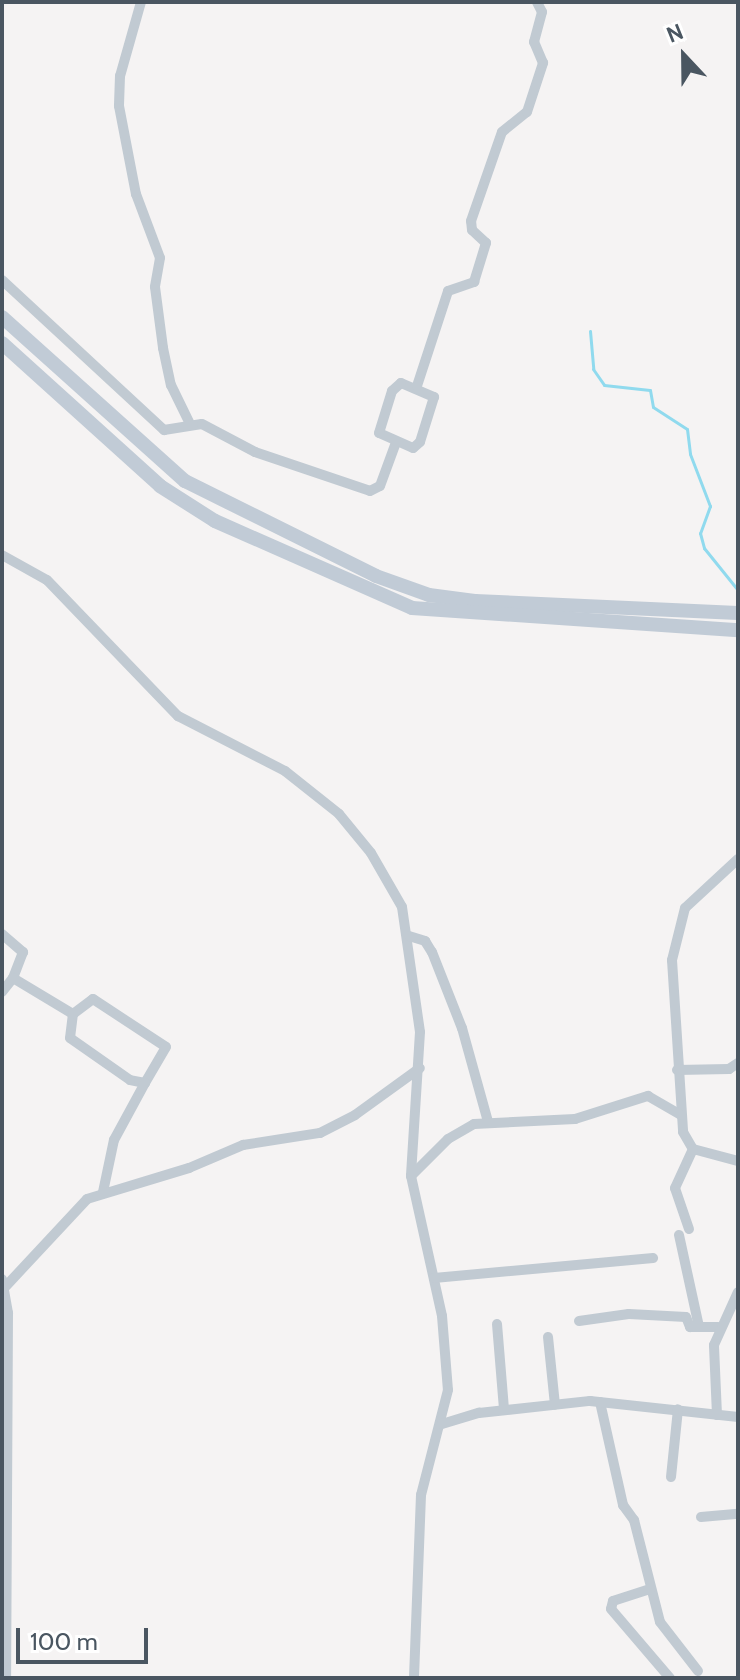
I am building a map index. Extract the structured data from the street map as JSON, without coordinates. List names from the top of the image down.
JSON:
{
  "scale_bar": "100 m",
  "north": "top"
}
